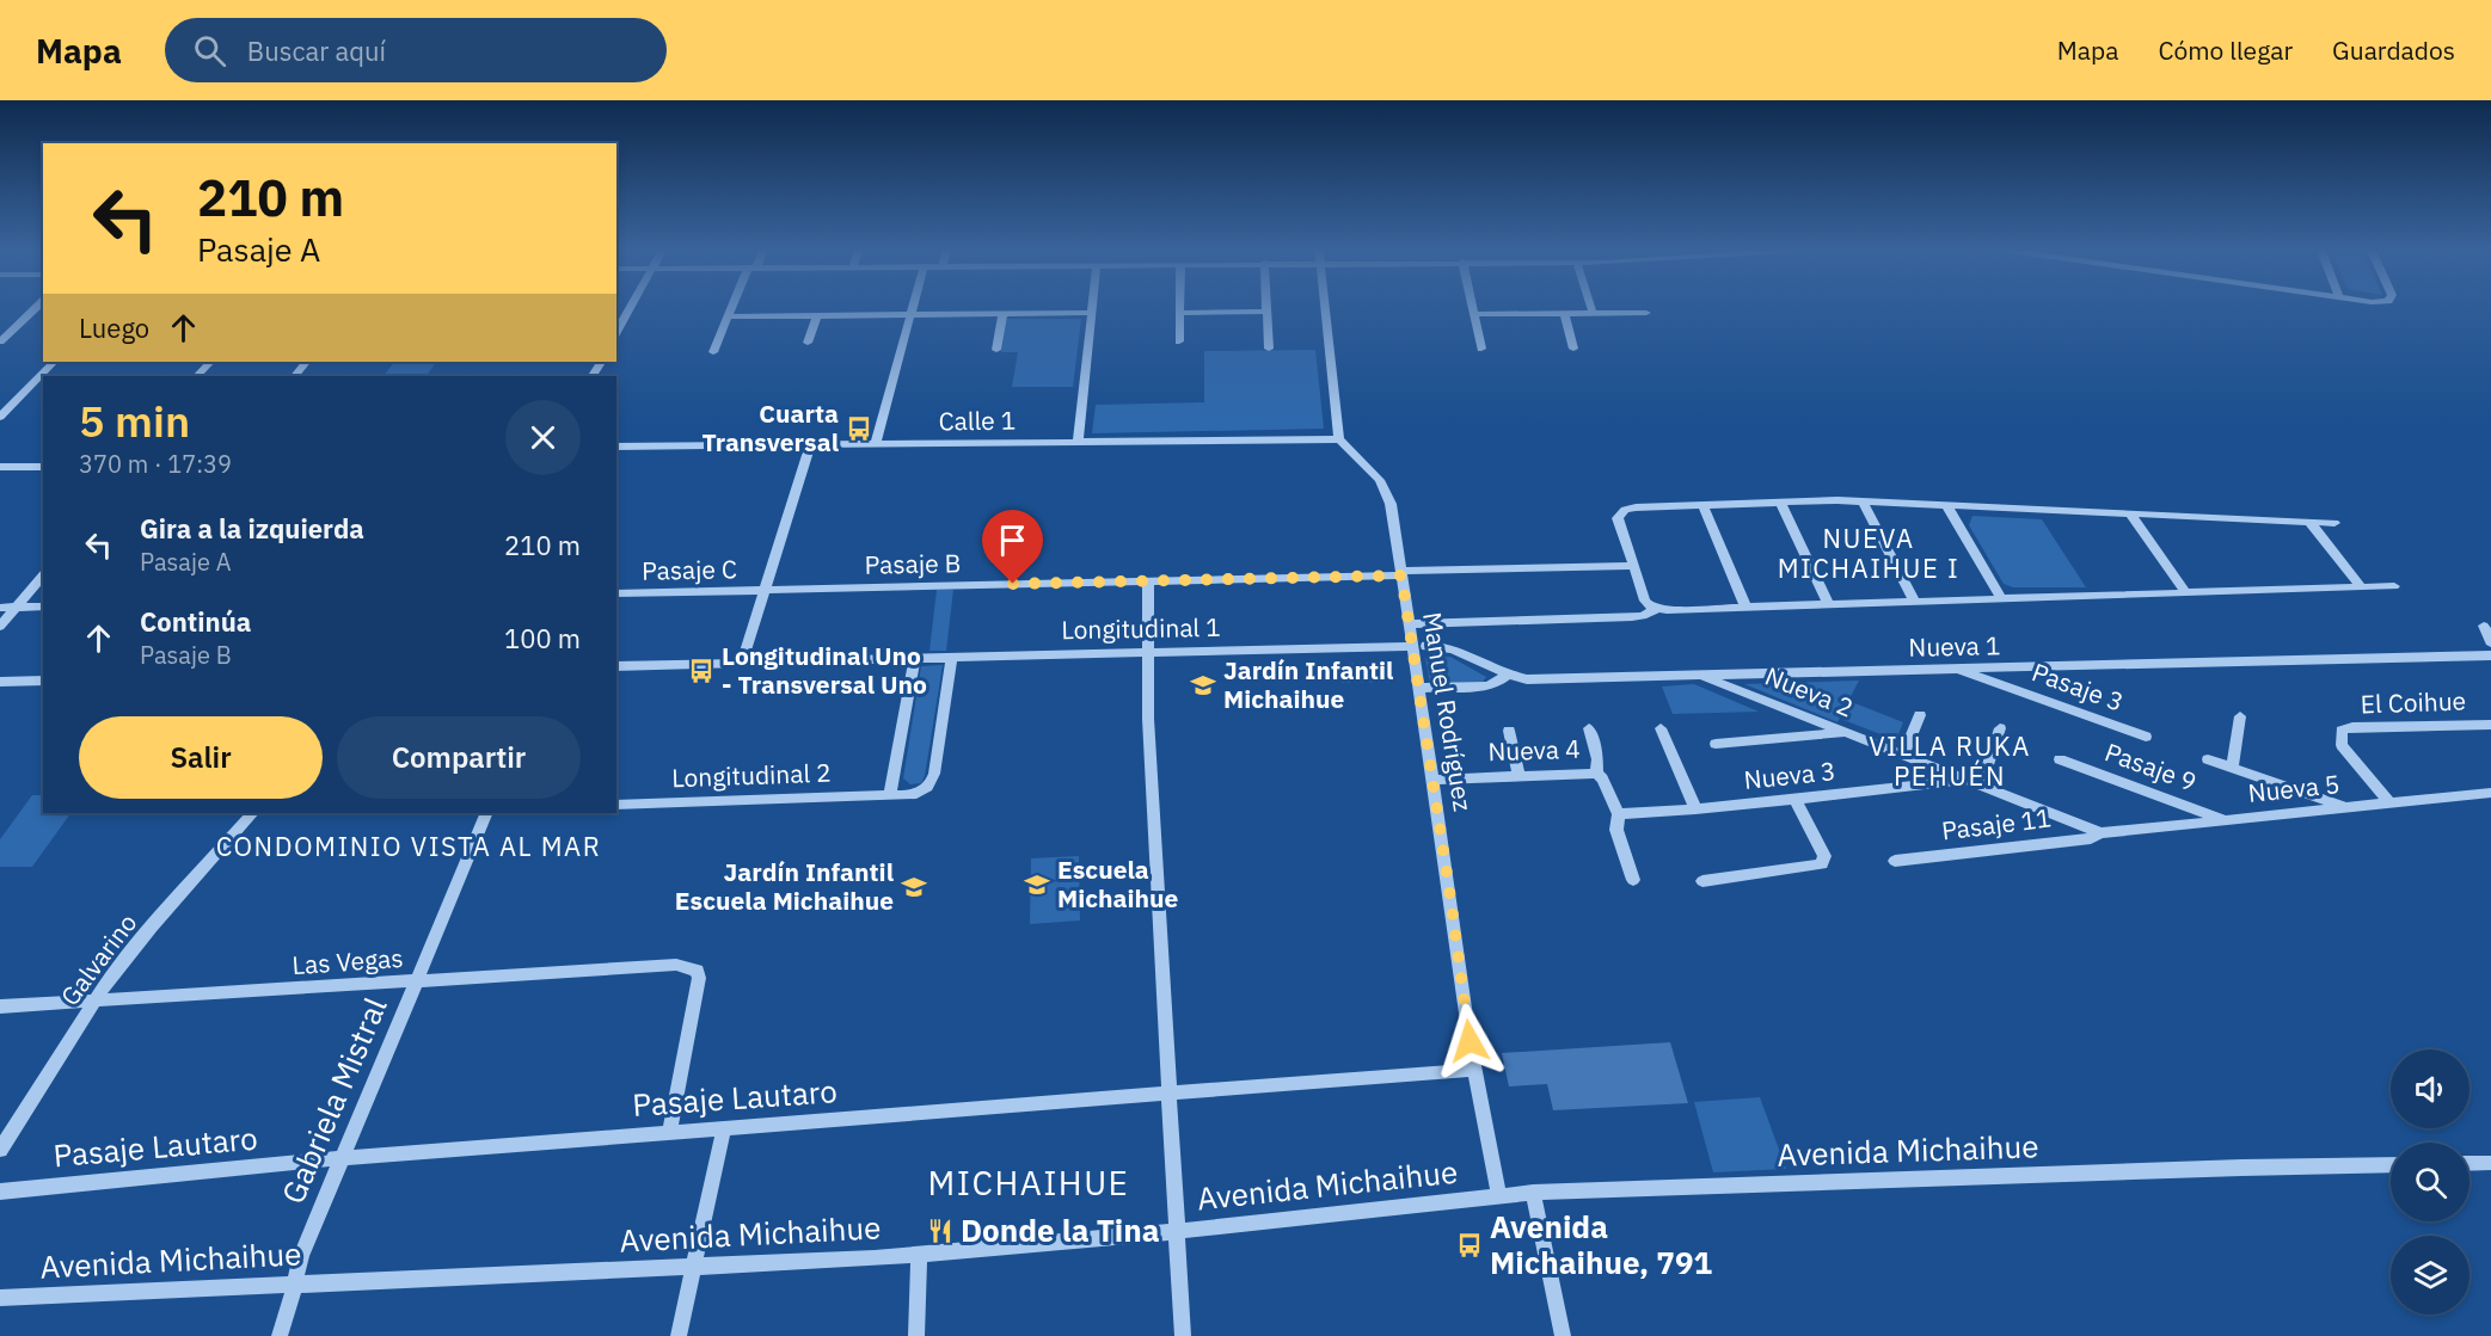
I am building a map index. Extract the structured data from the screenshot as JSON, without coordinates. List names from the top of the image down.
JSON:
{
  "streets": {
    "street": [
      "Calle 1",
      "Pasaje B",
      "Pasaje C",
      "Longitudinal 1",
      "Nueva 1",
      "Pasaje 3",
      "Nueva 2",
      "El Coihue",
      "Manuel Rodríguez",
      "Nueva 4",
      "Pasaje 9",
      "Longitudinal 2",
      "Nueva 3",
      "Nueva 5",
      "Pasaje 11",
      "Galvarino",
      "Las Vegas",
      "Pasaje Lautaro",
      "Gabriela Mistral",
      "Avenida Michaihue"
    ]
  },
  "crossings": [
    ["Calle 1", "Manuel Rodríguez"],
    ["Pasaje B", "Pasaje C"],
    ["Pasaje B", "Manuel Rodríguez"],
    ["Longitudinal 1", "Manuel Rodríguez"],
    ["Longitudinal 1", "Longitudinal 2"],
    ["Nueva 1", "Pasaje 3"],
    ["Nueva 1", "Nueva 2"],
    ["Nueva 2", "Nueva 3"],
    ["Nueva 2", "Nueva 5"],
    ["Nueva 2", "Pasaje 11"],
    ["El Coihue", "Nueva 5"],
    ["Manuel Rodríguez", "Nueva 4"],
    ["Manuel Rodríguez", "Pasaje Lautaro"],
    ["Manuel Rodríguez", "Avenida Michaihue"],
    ["Pasaje 9", "Nueva 5"],
    ["Nueva 5", "Pasaje 11"],
    ["Galvarino", "Las Vegas"],
    ["Las Vegas", "Pasaje Lautaro"],
    ["Las Vegas", "Gabriela Mistral"],
    ["Pasaje Lautaro", "Gabriela Mistral"],
    ["Gabriela Mistral", "Avenida Michaihue"]
  ],
  "districts": [
    "NUEVA MICHAIHUE I",
    "VILLA RUKA PEHUÉN",
    "CONDOMINIO VISTA AL MAR",
    "MICHAIHUE"
  ],
  "places": {
    "bus stop": ["Cuarta Transversal", "Longitudinal Uno - Transversal Uno", "Avenida Michaihue, 791"],
    "school or university": ["Jardín Infantil Michaihue", "Escuela Michaihue", "Jardín Infantil Escuela Michaihue"],
    "restaurant": ["Donde la Tina"]
  },
  "page": {
    "header": "Mapa",
    "search": "Buscar aquí",
    "nav": ["Mapa", "Cómo llegar", "Guardados"],
    "turn": ["210 m", "Pasaje A"],
    "then": "Luego",
    "heading": ["5 min", "370 m · 17:39"],
    "list": [
      {
        "name": "Gira a la izquierda",
        "note": "Pasaje A",
        "value": "210 m"
      },
      {
        "name": "Continúa",
        "note": "Pasaje B",
        "value": "100 m"
      }
    ],
    "buttons": ["Salir", "Compartir"]
  }
}
